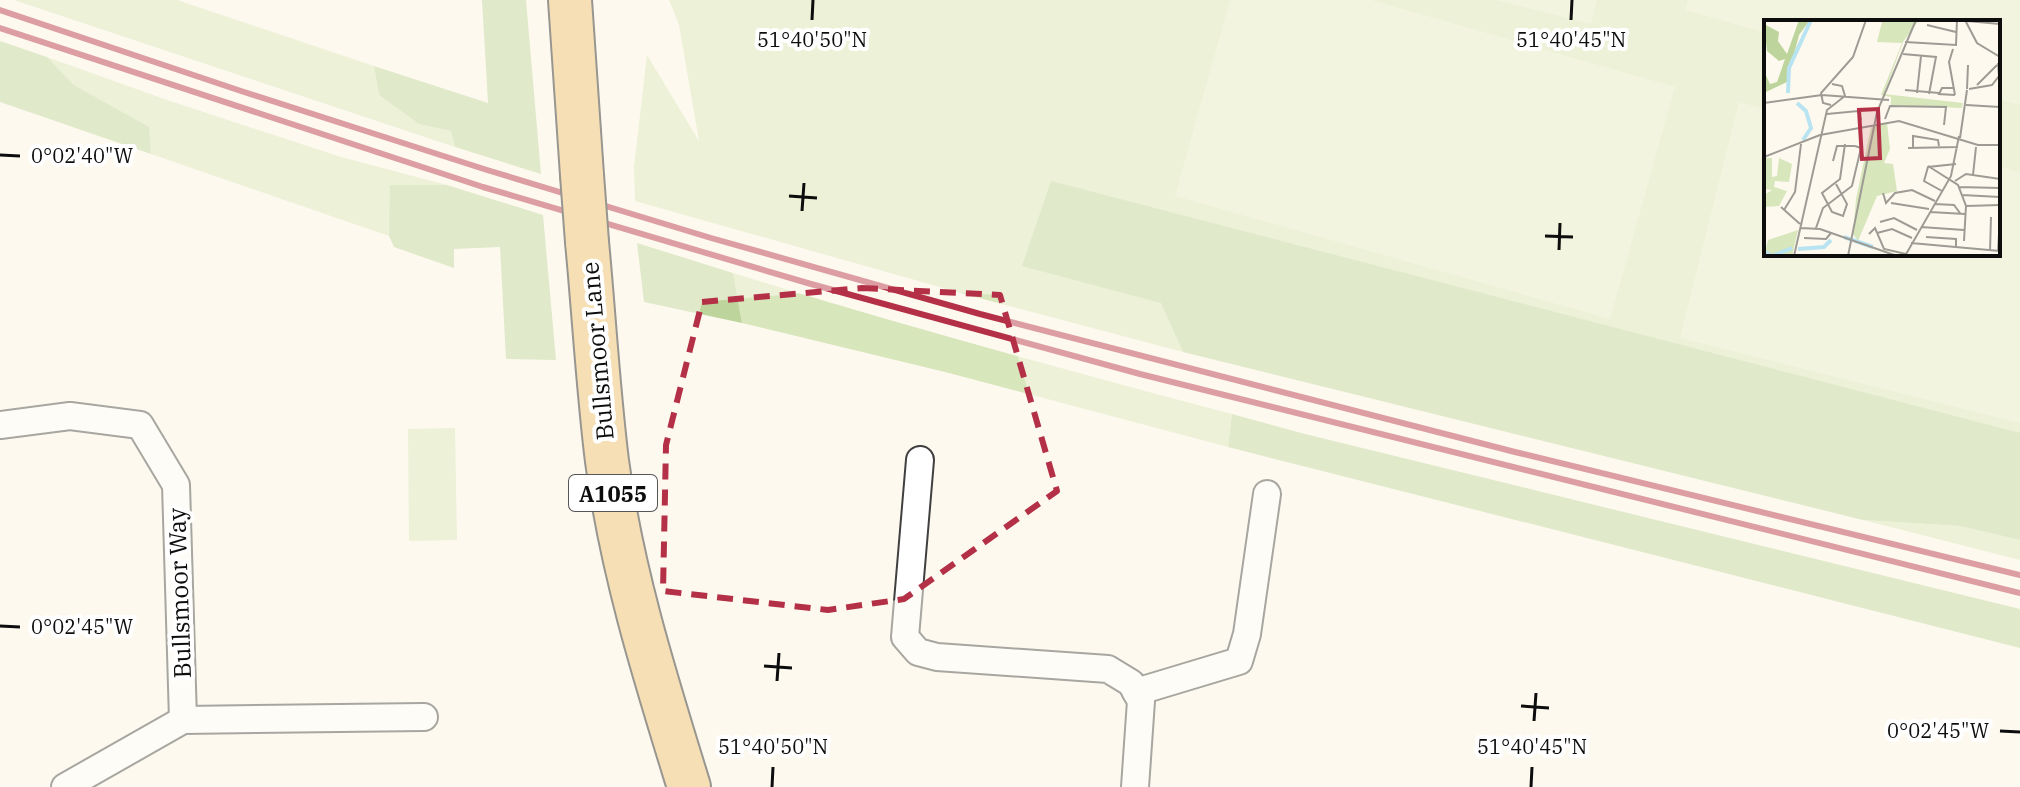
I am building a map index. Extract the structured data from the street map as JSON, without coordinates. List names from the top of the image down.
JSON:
{
  "streets": {
    "main road": ["Bullsmoor Lane", "A1055"],
    "street": ["Bullsmoor Way"]
  },
  "coordinates": [
    "51°40'50\"N",
    "51°40'45\"N",
    "0°02'40\"W",
    "0°02'45\"W"
  ]
}
